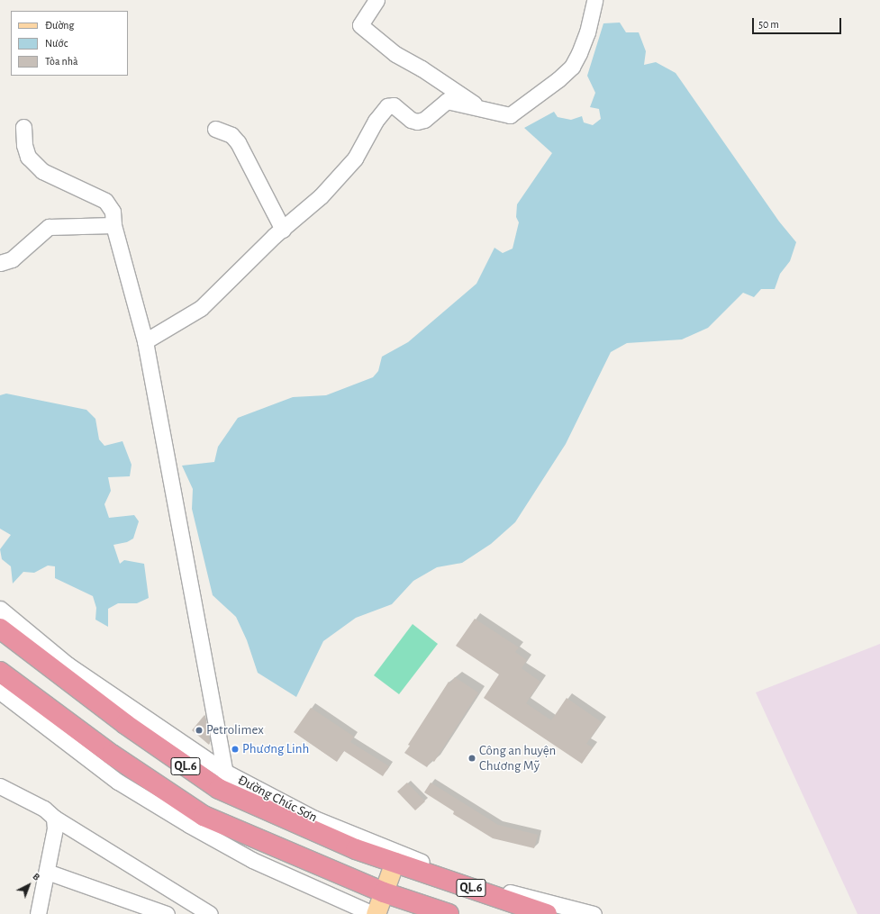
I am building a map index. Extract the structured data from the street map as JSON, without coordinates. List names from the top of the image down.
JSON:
{
  "streets": {
    "highway": ["QL.6", "Đường Chúc Sơn"]
  },
  "places": ["Petrolimex", "Phương Linh", "Công an huyện Chương Mỹ"],
  "legend": ["Đường", "Nước", "Tòa nhà"],
  "scale_bar": "50 m",
  "north": "top right"
}
